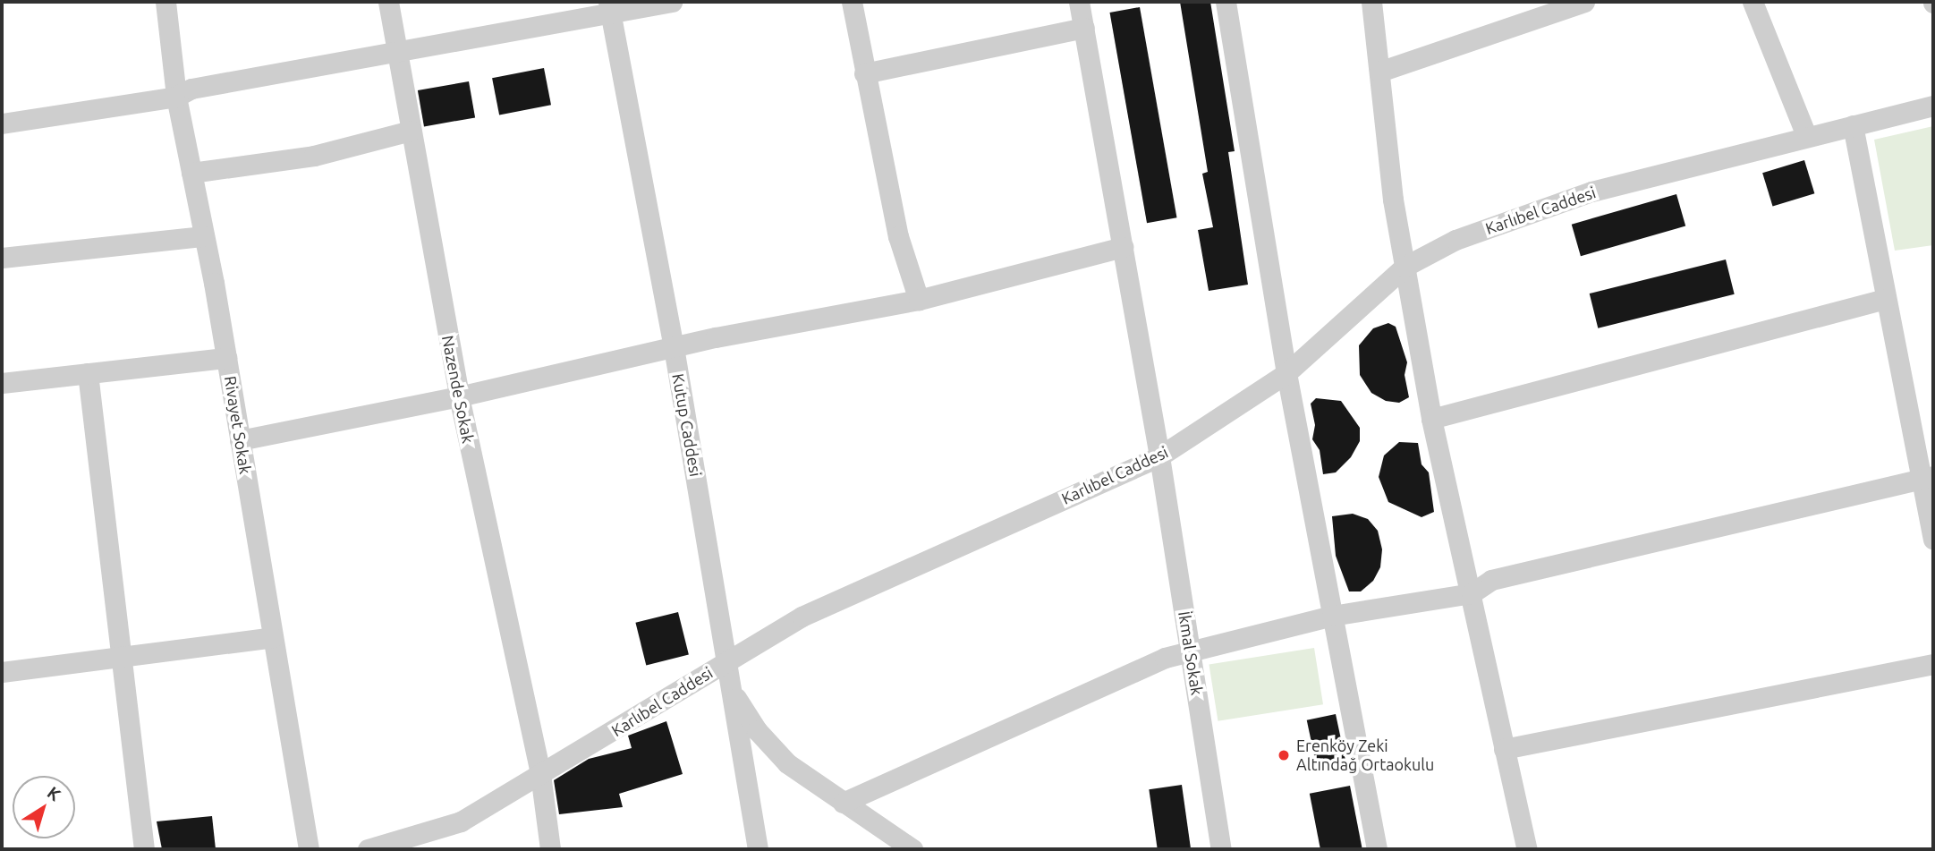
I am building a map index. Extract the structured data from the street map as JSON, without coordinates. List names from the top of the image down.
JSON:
{
  "streets": {
    "street": [
      "Karlıbel Caddesi",
      "Nazende Sokak",
      "Rivayet Sokak",
      "Kutup Caddesi",
      "İkmal Sokak"
    ]
  },
  "crossings": [
    ["Karlıbel Caddesi", "Nazende Sokak"],
    ["Karlıbel Caddesi", "Kutup Caddesi"],
    ["Karlıbel Caddesi", "İkmal Sokak"]
  ],
  "places": ["Erenköy Zeki Altındağ Ortaokulu"],
  "north": "top right"
}
